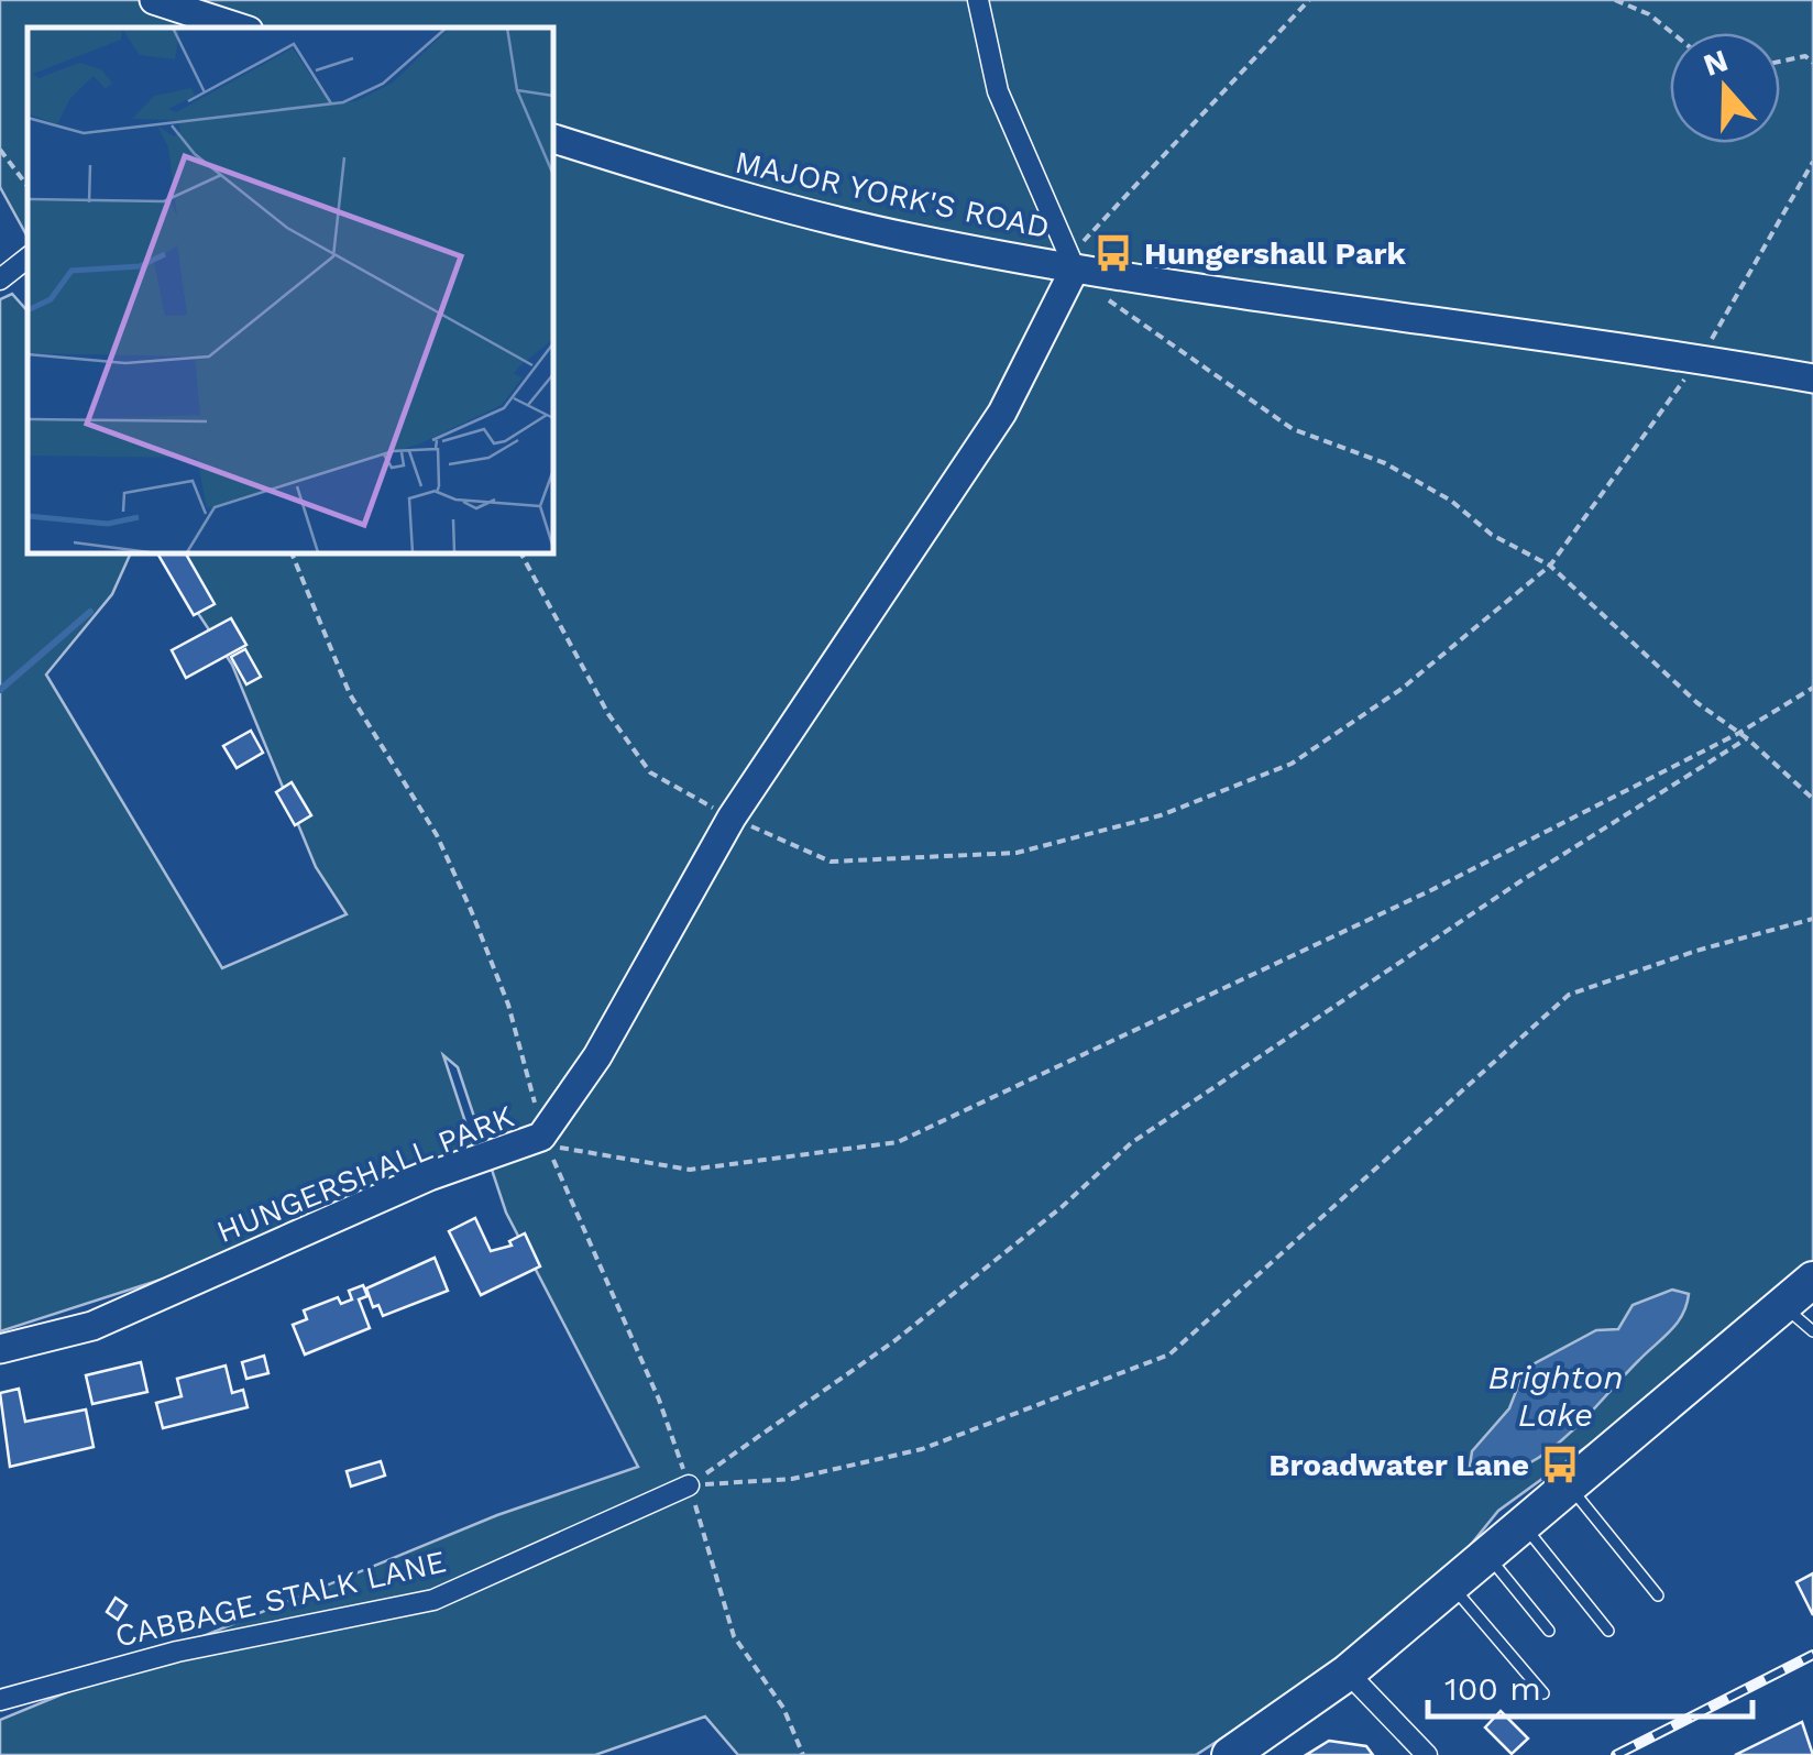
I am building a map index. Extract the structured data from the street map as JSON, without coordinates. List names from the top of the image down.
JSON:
{
  "streets": {
    "street": ["MAJOR YORK'S ROAD", "HUNGERSHALL PARK", "CABBAGE STALK LANE"]
  },
  "crossings": [
    ["MAJOR YORK'S ROAD", "HUNGERSHALL PARK"]
  ],
  "water": ["Brighton Lake"],
  "places": {
    "bus stop": ["Hungershall Park", "Broadwater Lane"]
  },
  "scale_bar": "100 m",
  "north": "top"
}
